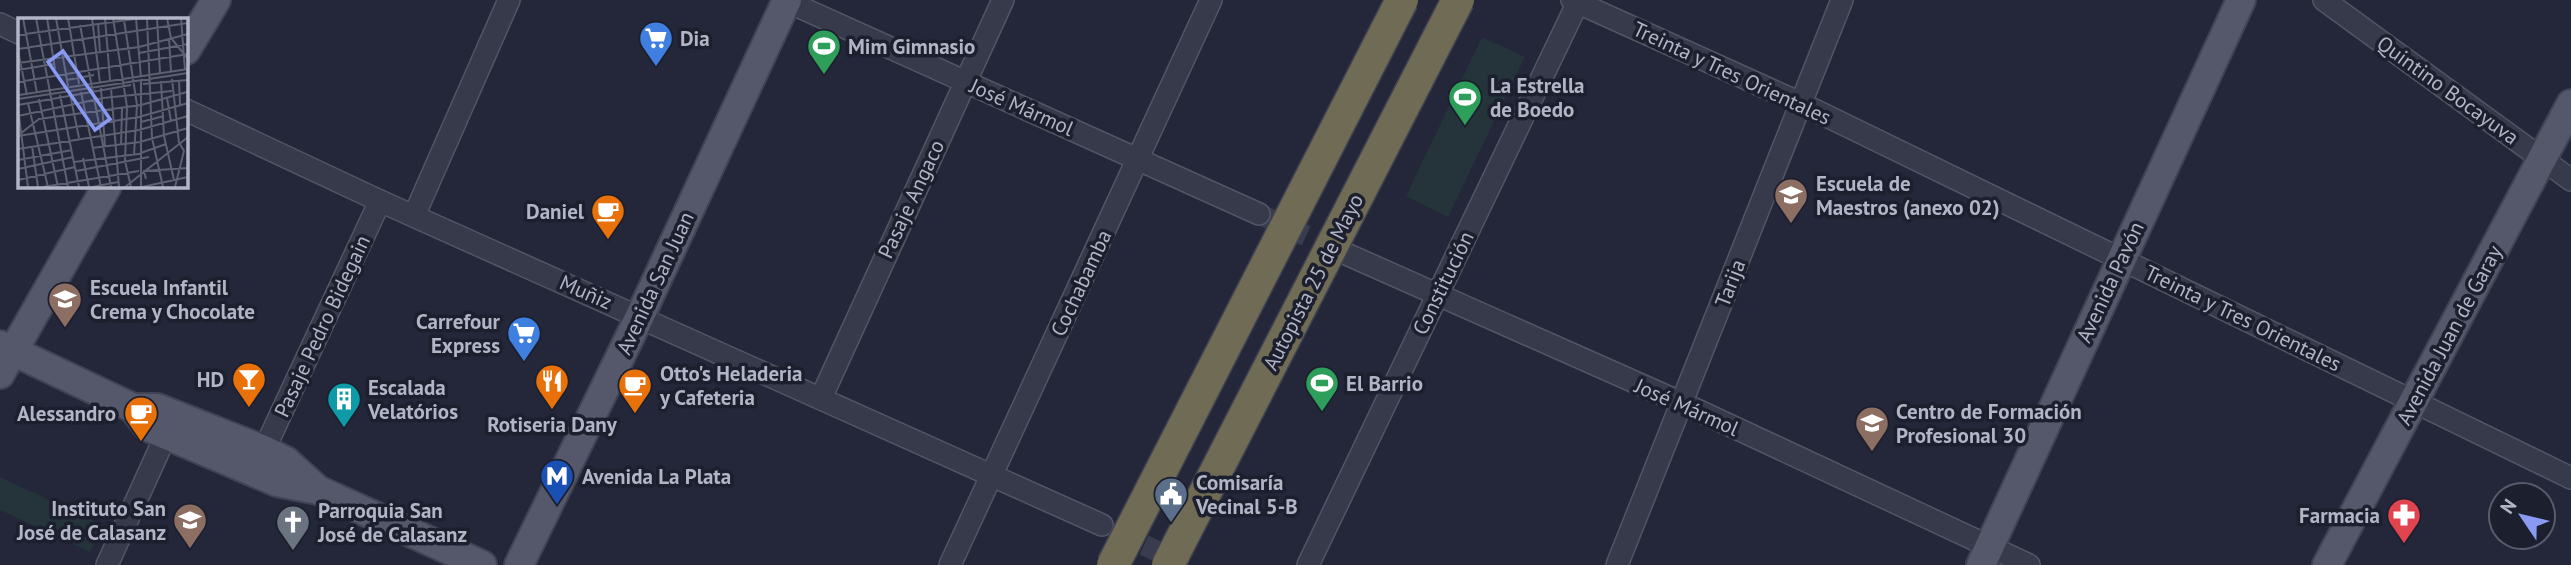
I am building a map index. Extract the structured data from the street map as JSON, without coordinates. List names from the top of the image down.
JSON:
{
  "streets": {
    "highway": ["Autopista 25 de Mayo"],
    "main road": ["Avenida Pavón", "Avenida San Juan", "Avenida Juan de Garay"],
    "street": [
      "Treinta y Tres Orientales",
      "Quintino Bocayuva",
      "José Mármol",
      "Pasaje Angaco",
      "Cochabamba",
      "Constitución",
      "Tarija",
      "Muñiz",
      "Pasaje Pedro Bidegain"
    ]
  },
  "crossings": [
    ["Treinta y Tres Orientales", "Avenida Pavón"],
    ["Treinta y Tres Orientales", "Constitución"],
    ["Treinta y Tres Orientales", "Tarija"],
    ["Treinta y Tres Orientales", "Avenida Juan de Garay"],
    ["Quintino Bocayuva", "Avenida Juan de Garay"],
    ["José Mármol", "Pasaje Angaco"],
    ["José Mármol", "Avenida Pavón"],
    ["José Mármol", "Avenida San Juan"],
    ["José Mármol", "Cochabamba"],
    ["José Mármol", "Constitución"],
    ["José Mármol", "Tarija"],
    ["Pasaje Angaco", "Muñiz"],
    ["Avenida San Juan", "Muñiz"],
    ["Cochabamba", "Muñiz"],
    ["Muñiz", "Pasaje Pedro Bidegain"]
  ],
  "places": {
    "supermarket": ["Dia", "Carrefour Express"],
    "sports": ["Mim Gimnasio", "La Estrella de Boedo", "El Barrio"],
    "school or university": [
      "Escuela de Maestros (anexo 02)",
      "Escuela Infantil Crema y Chocolate",
      "Centro de Formación Profesional 30",
      "Instituto San José de Calasanz"
    ],
    "cafe": ["Daniel", "Otto's Heladeria y Cafeteria", "Alessandro"],
    "bar": ["HD"],
    "restaurant": ["Rotiseria Dany"],
    "building": ["Escalada Velatórios"],
    "metro station": ["Avenida La Plata"],
    "public building": ["Comisaría Vecinal 5-B"],
    "pharmacy": ["Farmacia"],
    "church": ["Parroquia San José de Calasanz"]
  },
  "north": "top left"
}
